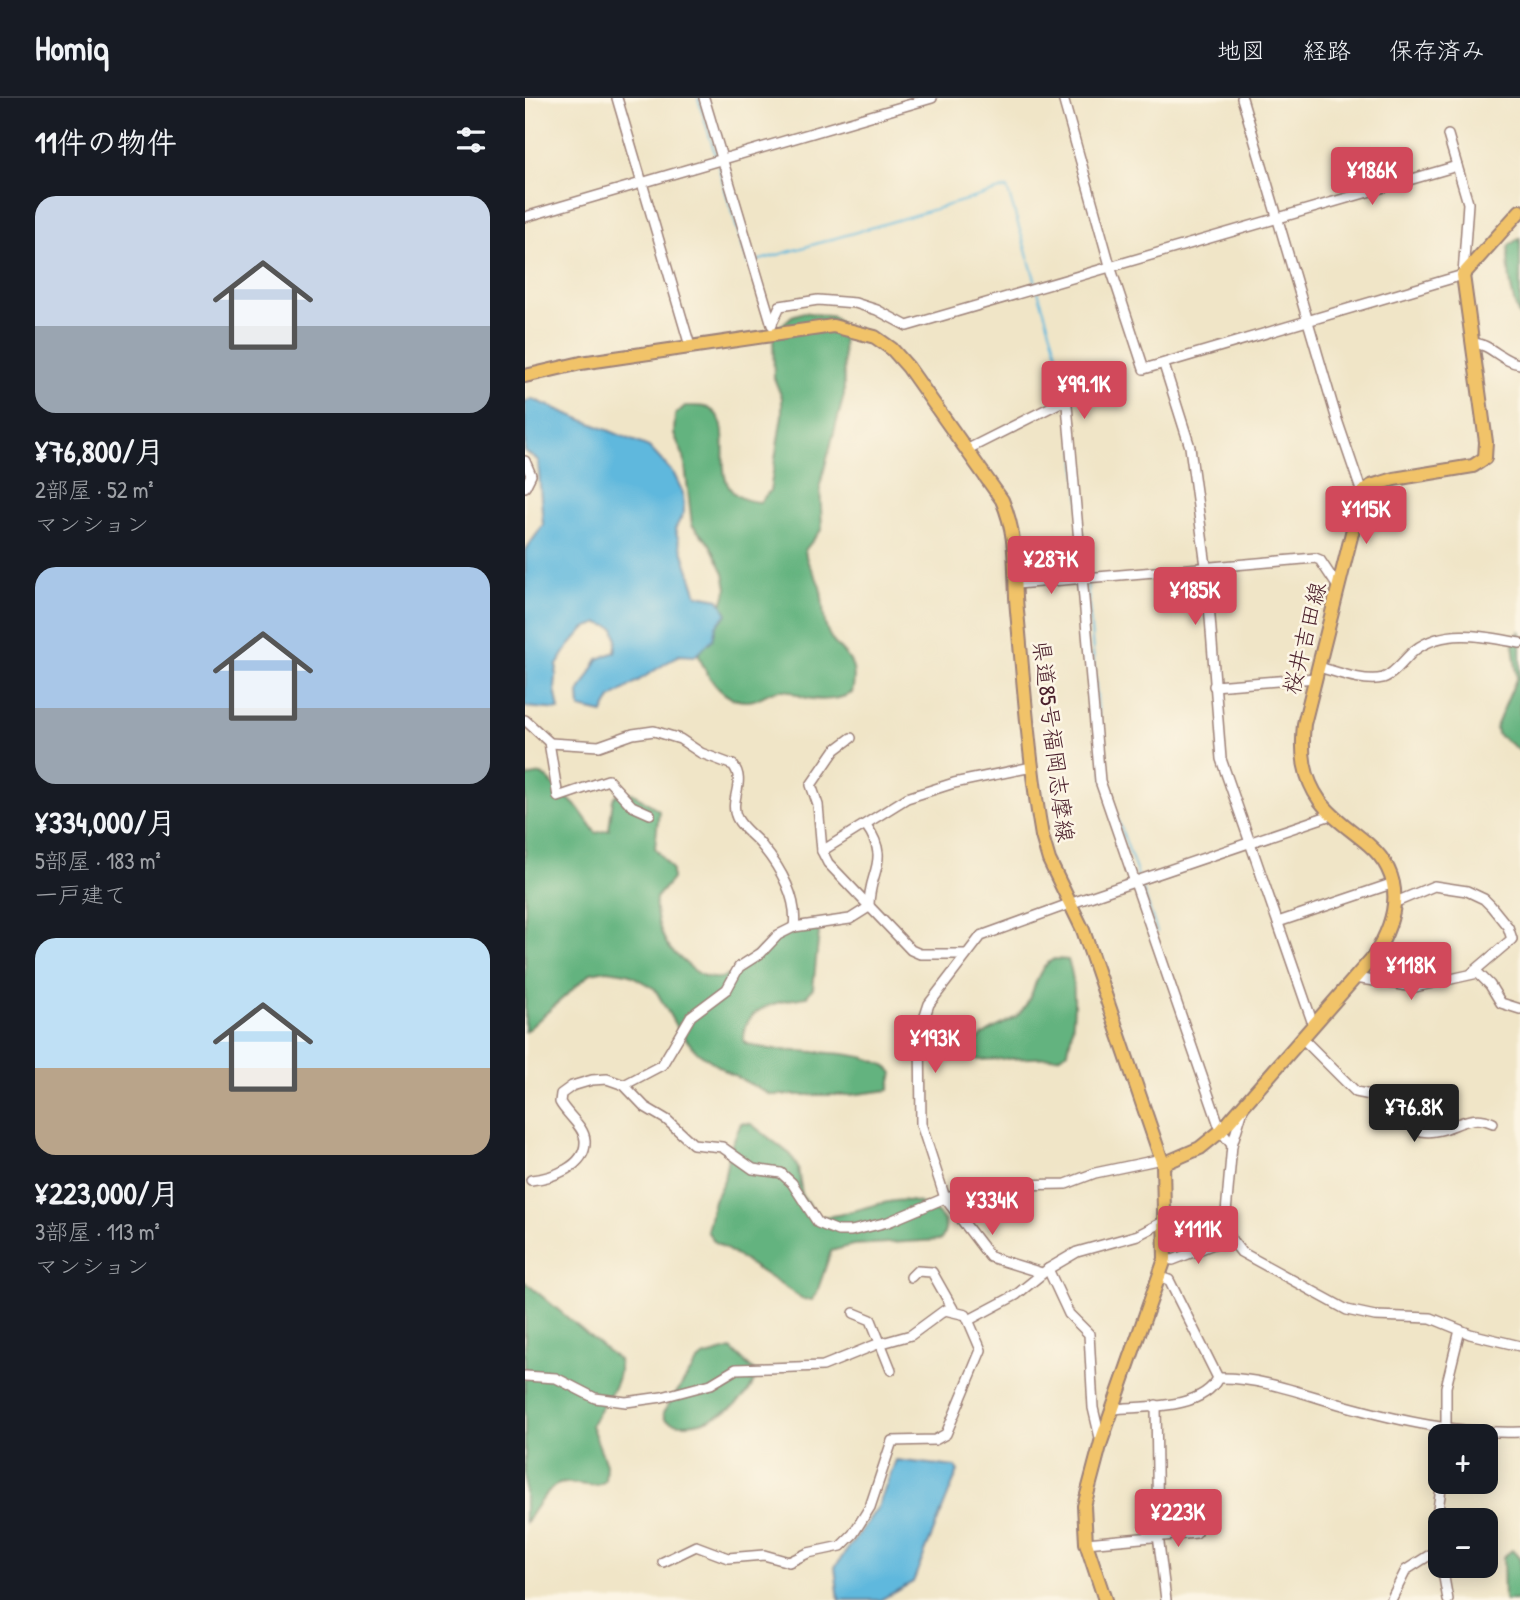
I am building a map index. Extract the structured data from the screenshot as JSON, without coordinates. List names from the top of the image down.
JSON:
{
  "streets": {
    "main road": ["桜井吉田線", "県道85号福岡志摩線"]
  },
  "crossings": [
    ["桜井吉田線", "県道85号福岡志摩線"]
  ],
  "page": {
    "header": "Homiq",
    "nav": ["地図", "経路", "保存済み"],
    "heading": "11件の物件",
    "price": [
      "¥186K",
      "¥99.1K",
      "¥115K",
      "¥287K",
      "¥185K",
      "¥118K",
      "¥193K",
      "¥76.8K",
      "¥334K",
      "¥111K",
      "¥223K"
    ],
    "list": [
      {
        "name": "¥76,800/月",
        "note": "2部屋 · 52 m² · マンション"
      },
      {
        "name": "¥334,000/月",
        "note": "5部屋 · 183 m² · 一戸建て"
      },
      {
        "name": "¥223,000/月",
        "note": "3部屋 · 113 m² · マンション"
      }
    ],
    "map_buttons": ["+", "−"]
  }
}
